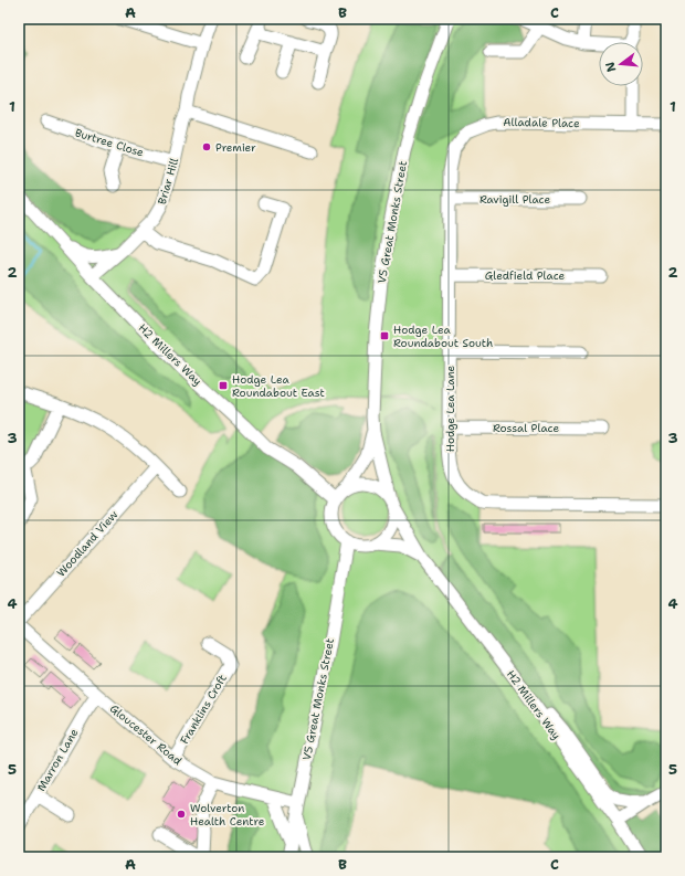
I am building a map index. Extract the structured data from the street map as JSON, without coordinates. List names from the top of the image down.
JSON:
{
  "streets": {
    "street": [
      "Alladale Place",
      "Burtree Close",
      "Briar Hill",
      "Ravigill Place",
      "V5 Great Monks Street",
      "Gledfield Place",
      "H2 Millers Way",
      "Hodge Lea Lane",
      "Rossal Place",
      "Woodland View",
      "Franklins Croft",
      "Gloucester Road",
      "Marron Lane"
    ]
  },
  "crossings": [
    ["Alladale Place", "Hodge Lea Lane"],
    ["Burtree Close", "Briar Hill"],
    ["Briar Hill", "H2 Millers Way"],
    ["Ravigill Place", "Hodge Lea Lane"],
    ["V5 Great Monks Street", "H2 Millers Way"],
    ["V5 Great Monks Street", "Gloucester Road"],
    ["Gledfield Place", "Hodge Lea Lane"],
    ["Hodge Lea Lane", "Rossal Place"],
    ["Franklins Croft", "Gloucester Road"],
    ["Gloucester Road", "Marron Lane"]
  ],
  "places": {
    "other": ["Premier", "Wolverton Health Centre"],
    "transit": ["Hodge Lea Roundabout South", "Hodge Lea Roundabout East"]
  },
  "north": "left",
  "grid": {
    "columns": ["A", "B", "C"],
    "rows": [
      "1",
      "2",
      "3",
      "4",
      "5"
    ]
  }
}
